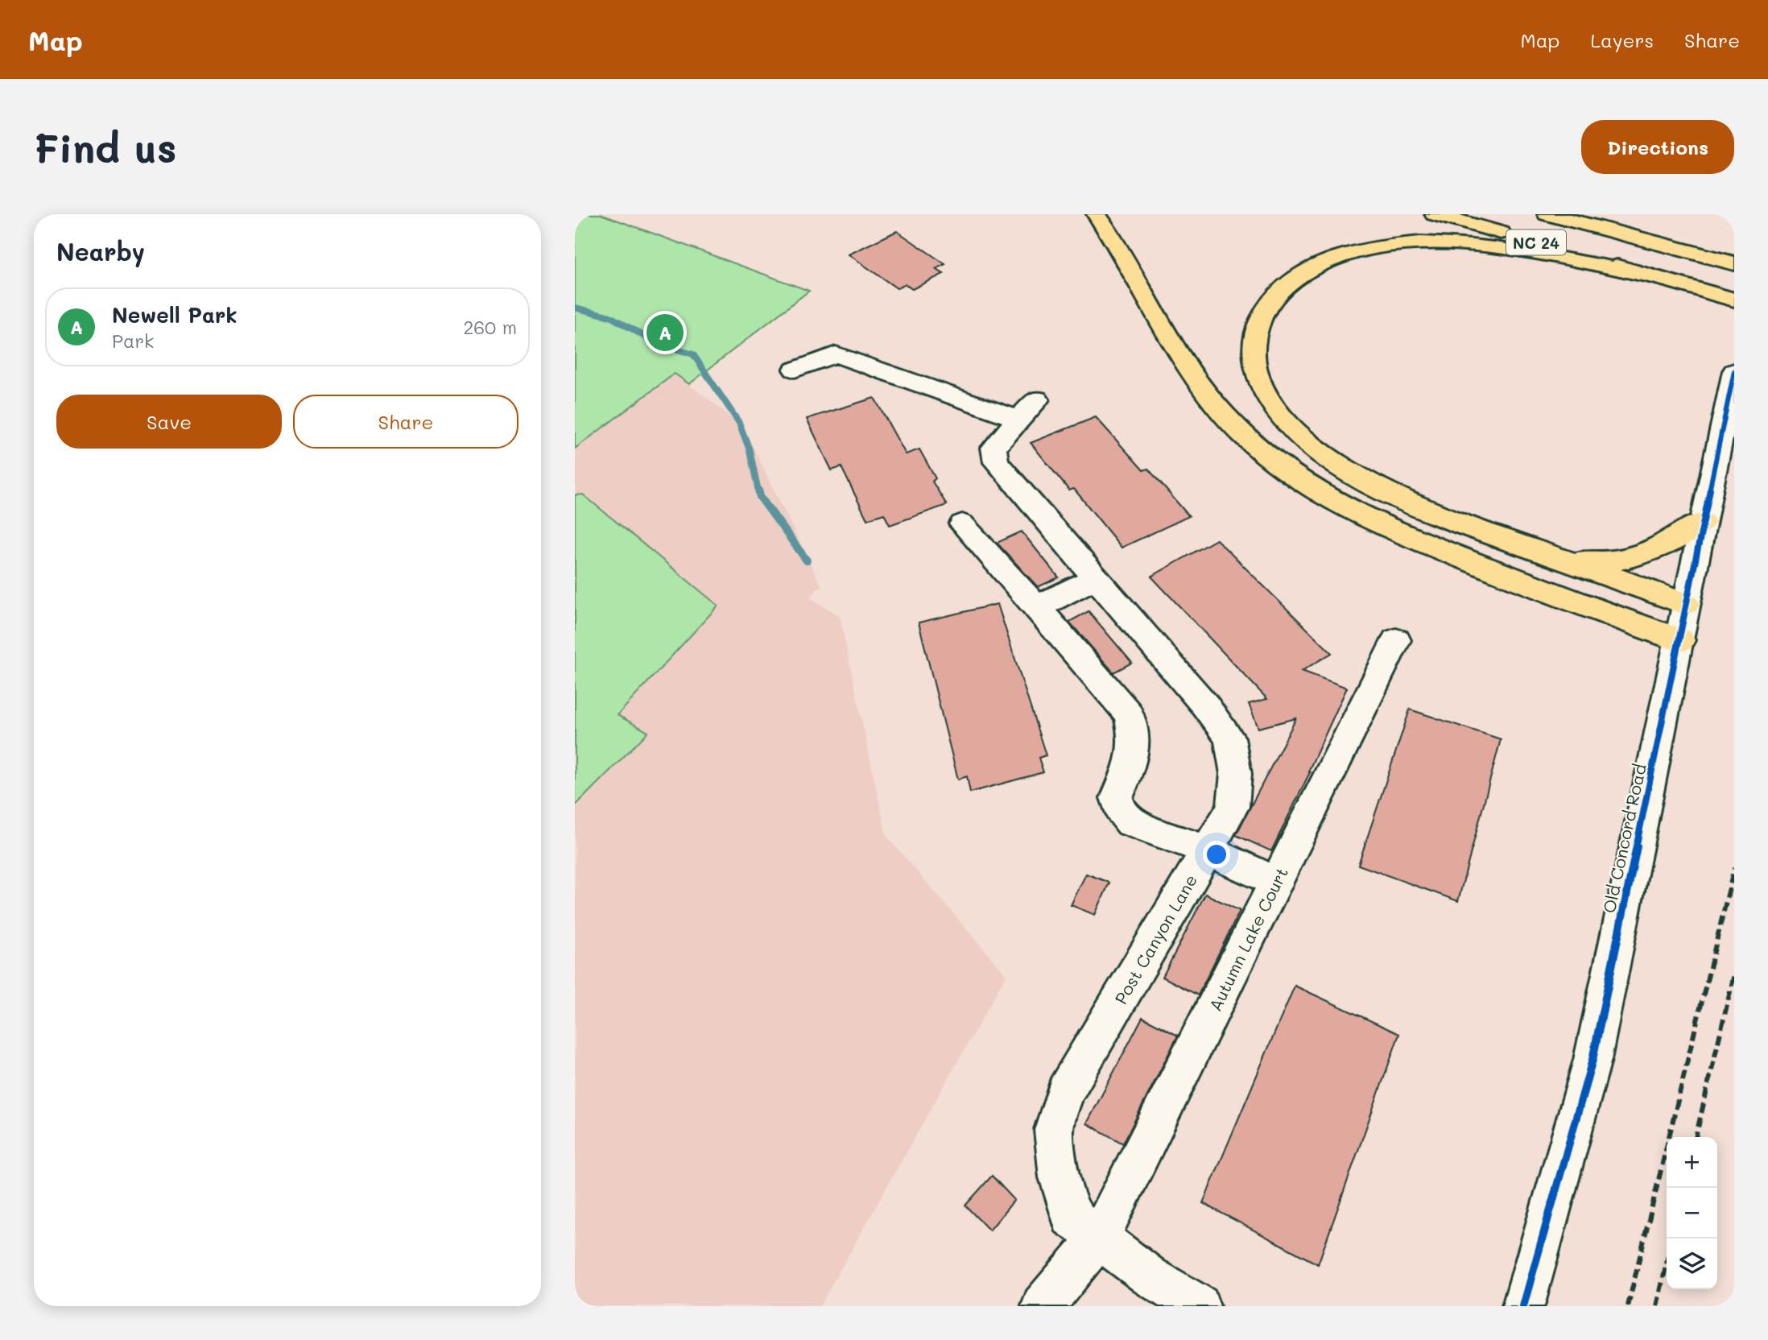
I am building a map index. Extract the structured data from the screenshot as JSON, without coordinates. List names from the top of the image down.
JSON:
{
  "streets": {
    "main road": ["NC 24"],
    "street": ["Old Concord Road", "Post Canyon Lane", "Autumn Lake Court"]
  },
  "crossings": [
    ["Post Canyon Lane", "Autumn Lake Court"]
  ],
  "page": {
    "header": "Map",
    "nav": ["Map", "Layers", "Share"],
    "buttons": [
      "Directions",
      ["Save", "Share"]
    ],
    "title": "Find us",
    "heading": "Nearby",
    "list": [
      {
        "mark": "A",
        "name": "Newell Park",
        "note": "Park",
        "value": "260 m"
      }
    ],
    "pins": "A",
    "map_buttons": ["+", "−"]
  }
}
